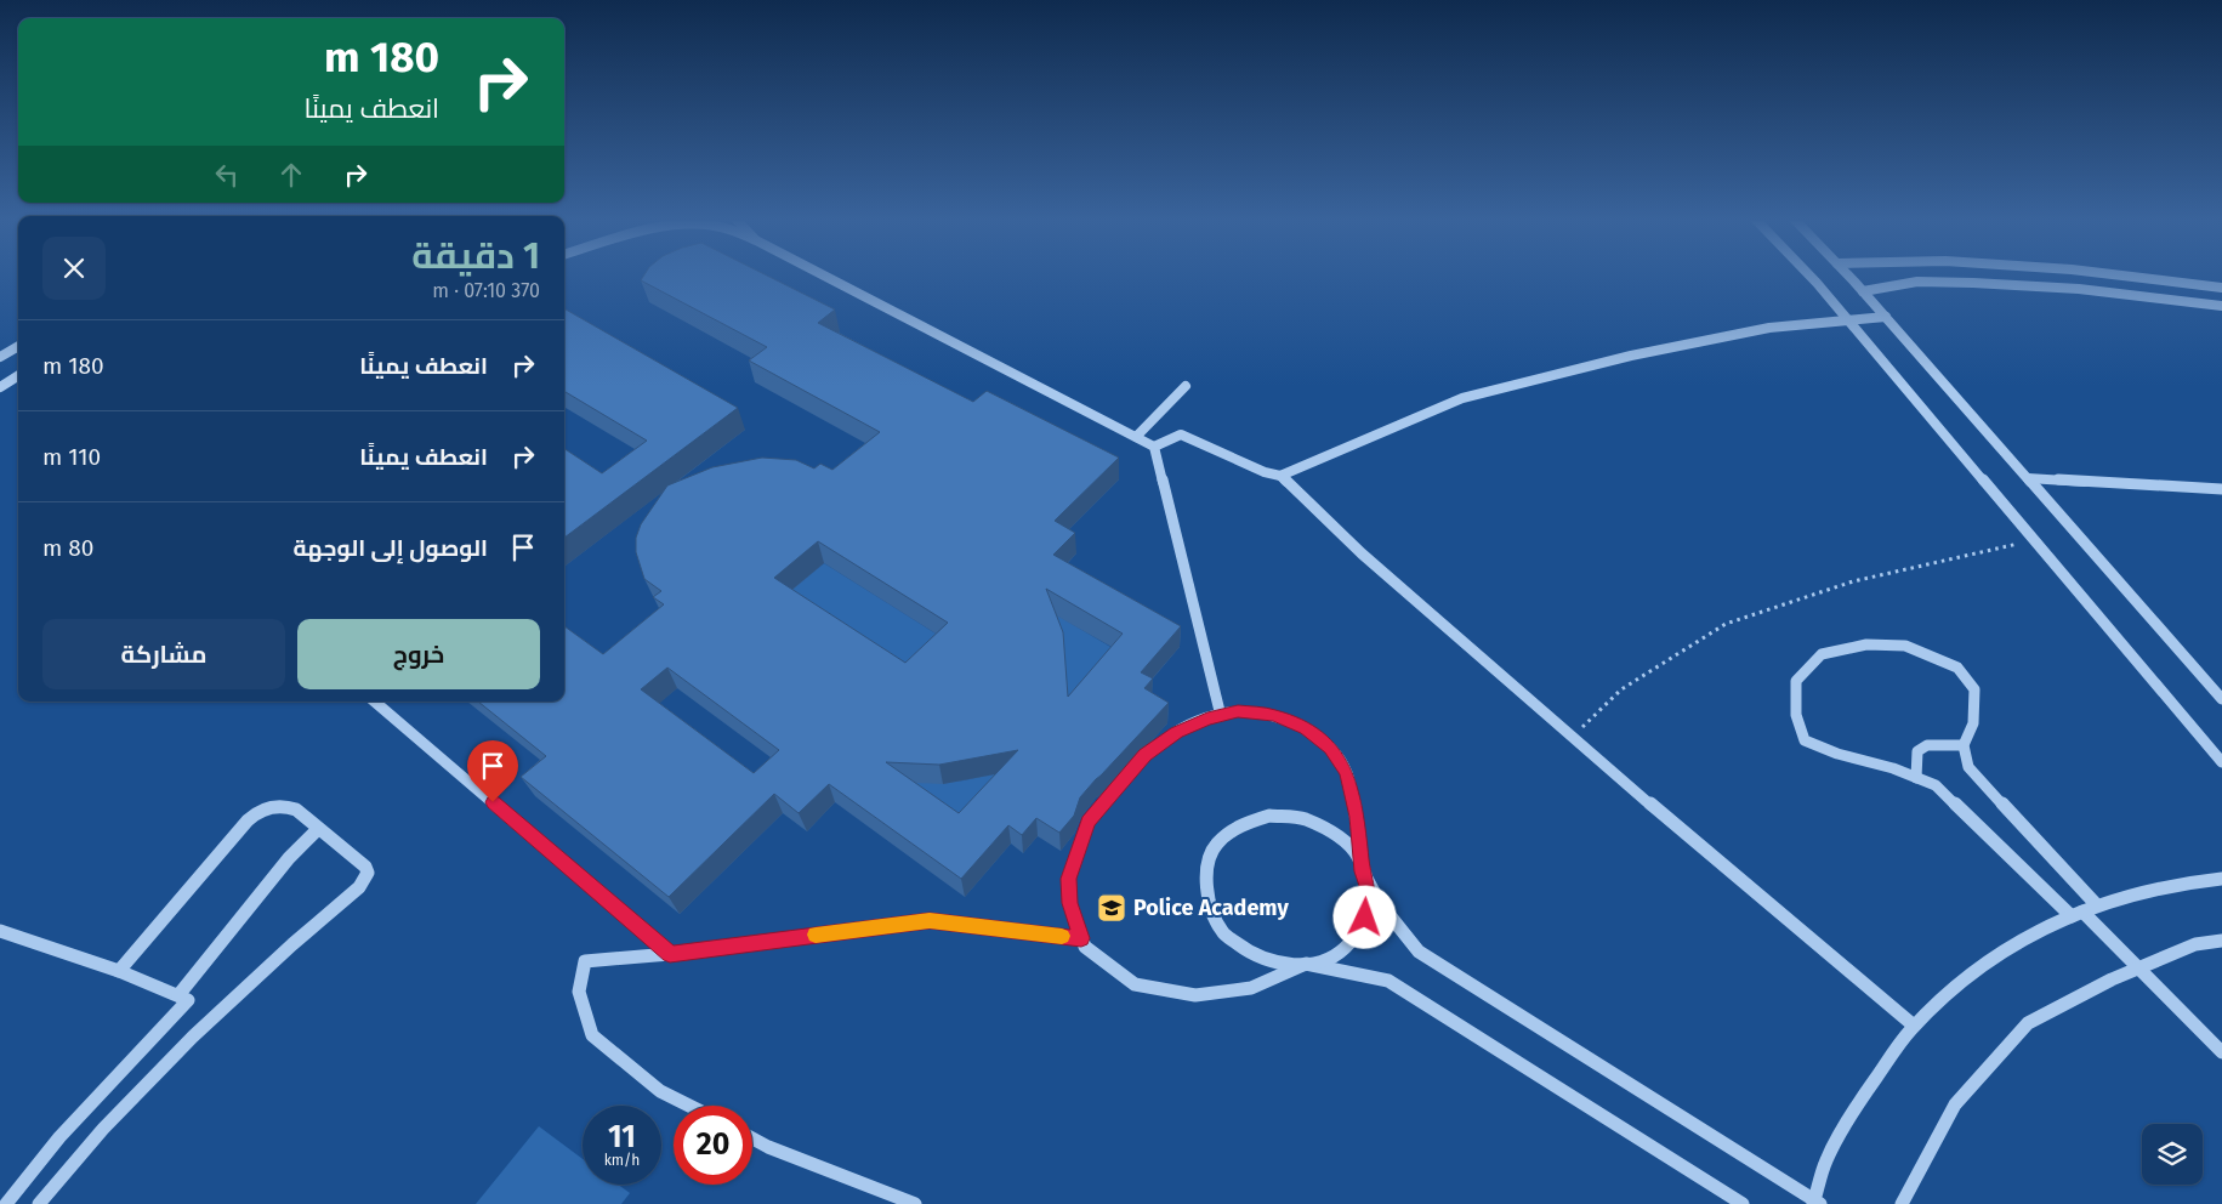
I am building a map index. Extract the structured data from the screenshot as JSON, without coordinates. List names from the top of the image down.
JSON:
{
  "places": {
    "school or university": ["Police Academy"]
  },
  "page": {
    "turn": ["180 m", "انعطف يمينًا"],
    "heading": ["1 دقيقة", "370 m · 07:10"],
    "list": [
      {
        "name": "انعطف يمينًا",
        "value": "180 m"
      },
      {
        "name": "انعطف يمينًا",
        "value": "110 m"
      },
      {
        "name": "الوصول إلى الوجهة",
        "value": "80 m"
      }
    ],
    "buttons": ["خروج", "مشاركة"],
    "speed": "11 km/h",
    "limit": "20"
  }
}
